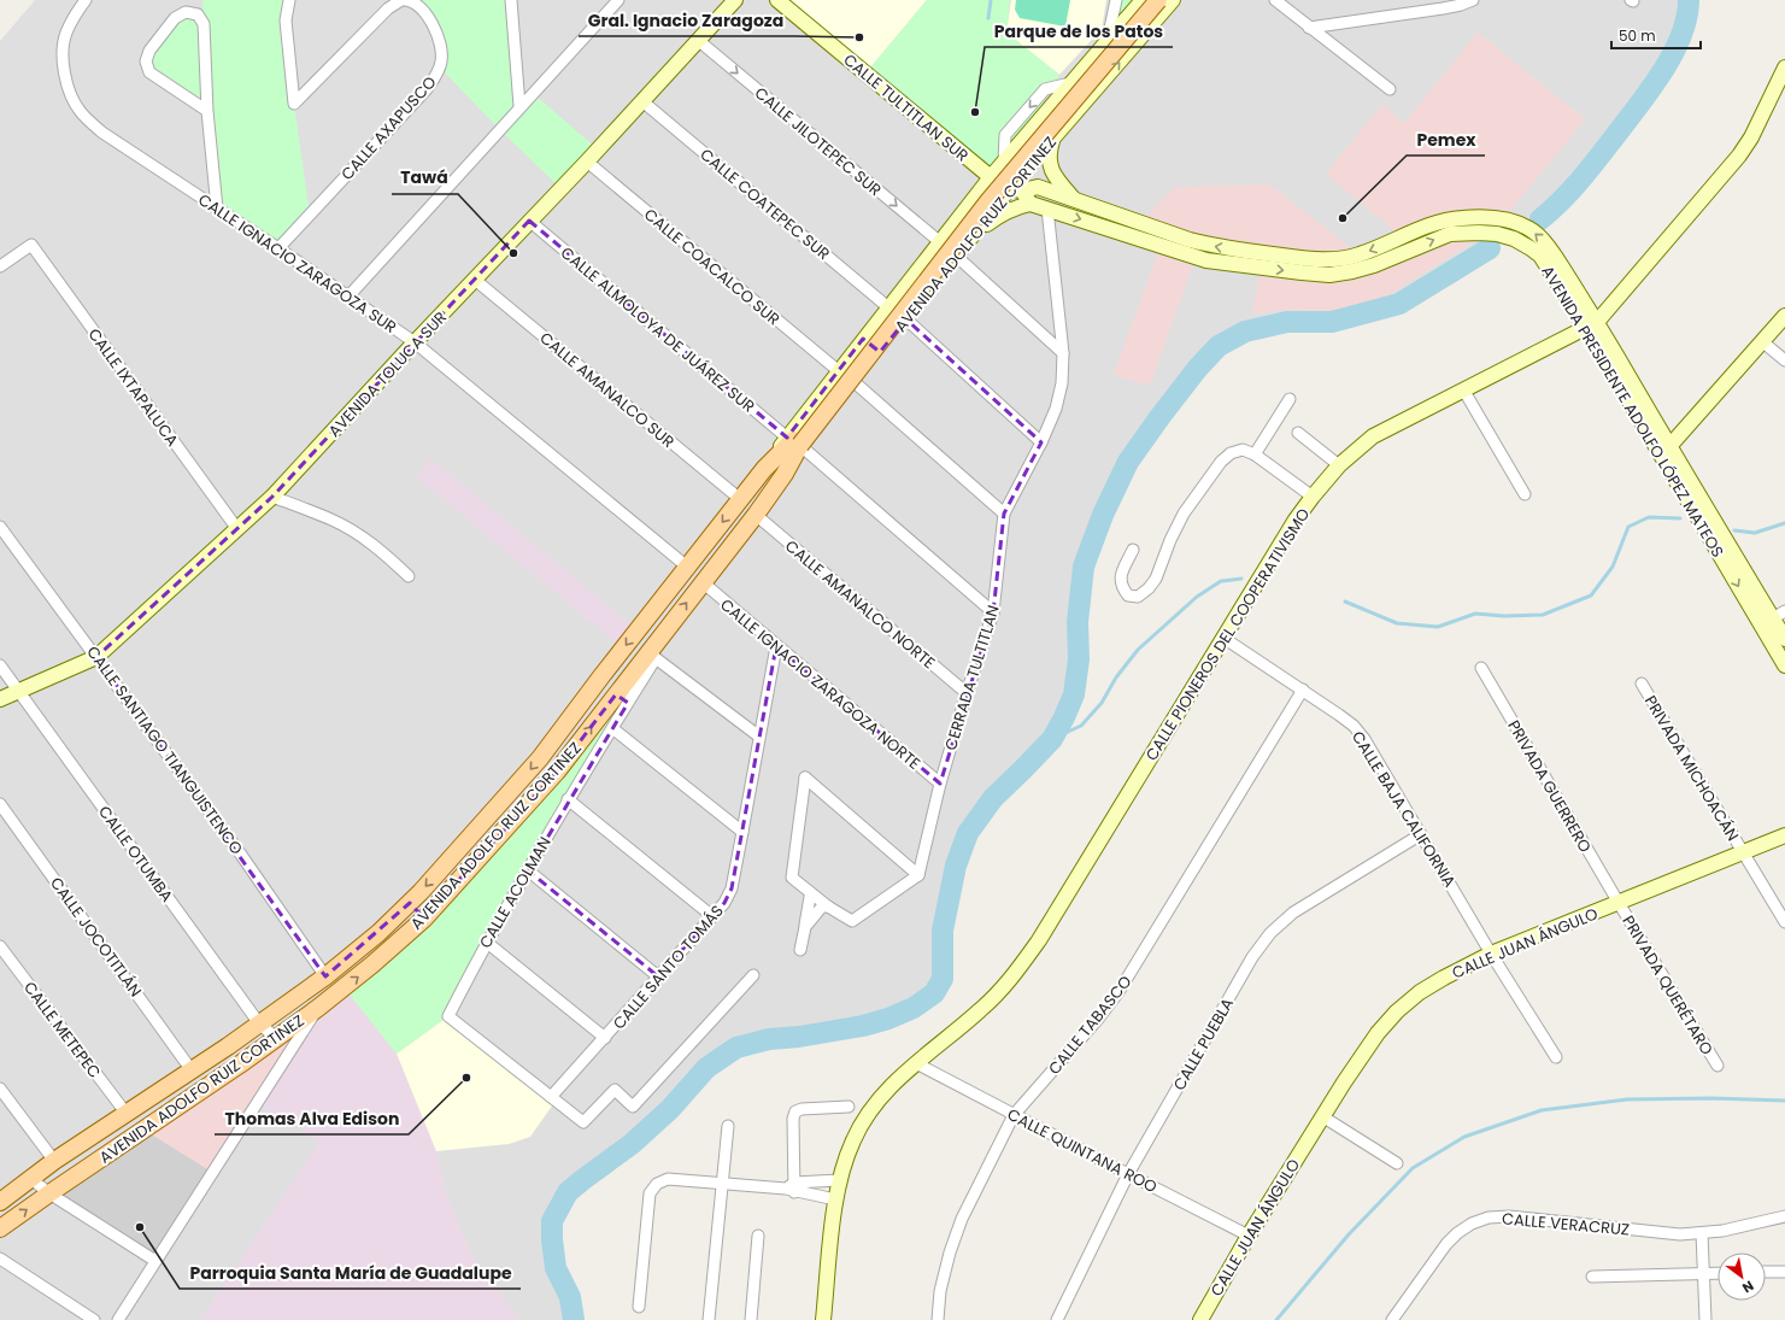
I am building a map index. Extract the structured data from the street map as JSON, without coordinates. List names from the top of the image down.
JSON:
{
  "streets": {
    "main road": ["AVENIDA ADOLFO RUIZ CORTINEZ"],
    "street": [
      "CALLE TULTITLAN SUR",
      "CALLE AXAPUSCO",
      "CALLE JILOTEPEC SUR",
      "CALLE COATEPEC SUR",
      "CALLE IGNACIO ZARAGOZA SUR",
      "CALLE COACALCO SUR",
      "CALLE ALMOLOYA DE JUÁREZ SUR",
      "AVENIDA TOLUCA SUR",
      "CALLE IXTAPALUCA",
      "CALLE AMANALCO SUR",
      "AVENIDA PRESIDENTE ADOLFO LÓPEZ MATEOS",
      "CALLE AMANALCO NORTE",
      "CALLE PIONEROS DEL COOPERATIVISMO",
      "CERRADA TULTITLAN",
      "CALLE IGNACIO ZARAGOZA NORTE",
      "CALLE SANTIAGO TIANGUISTENCO",
      "PRIVADA MICHOACÁN",
      "PRIVADA GUERRERO",
      "CALLE BAJA CALIFORNIA",
      "CALLE OTUMBA",
      "CALLE ACOLMAN",
      "CALLE JOCOTITLÁN",
      "CALLE JUAN ÁNGULO",
      "CALLE SANTO TOMÁS",
      "PRIVADA QUERÉTARO",
      "CALLE TABASCO",
      "CALLE METEPEC",
      "CALLE PUEBLA",
      "CALLE QUINTANA ROO",
      "CALLE VERACRUZ"
    ]
  },
  "crossings": [
    ["CALLE TULTITLAN SUR", "AVENIDA ADOLFO RUIZ CORTINEZ"],
    ["CALLE AXAPUSCO", "CALLE IGNACIO ZARAGOZA SUR"],
    ["CALLE JILOTEPEC SUR", "AVENIDA ADOLFO RUIZ CORTINEZ"],
    ["CALLE JILOTEPEC SUR", "AVENIDA TOLUCA SUR"],
    ["CALLE COATEPEC SUR", "AVENIDA ADOLFO RUIZ CORTINEZ"],
    ["CALLE COATEPEC SUR", "AVENIDA TOLUCA SUR"],
    ["AVENIDA ADOLFO RUIZ CORTINEZ", "CALLE IGNACIO ZARAGOZA SUR"],
    ["AVENIDA ADOLFO RUIZ CORTINEZ", "CALLE COACALCO SUR"],
    ["AVENIDA ADOLFO RUIZ CORTINEZ", "CALLE ALMOLOYA DE JUÁREZ SUR"],
    ["AVENIDA ADOLFO RUIZ CORTINEZ", "CALLE AMANALCO SUR"],
    ["AVENIDA ADOLFO RUIZ CORTINEZ", "AVENIDA PRESIDENTE ADOLFO LÓPEZ MATEOS"],
    ["AVENIDA ADOLFO RUIZ CORTINEZ", "CALLE AMANALCO NORTE"],
    ["AVENIDA ADOLFO RUIZ CORTINEZ", "CALLE IGNACIO ZARAGOZA NORTE"],
    ["AVENIDA ADOLFO RUIZ CORTINEZ", "CALLE SANTIAGO TIANGUISTENCO"],
    ["AVENIDA ADOLFO RUIZ CORTINEZ", "CALLE OTUMBA"],
    ["AVENIDA ADOLFO RUIZ CORTINEZ", "CALLE ACOLMAN"],
    ["AVENIDA ADOLFO RUIZ CORTINEZ", "CALLE JOCOTITLÁN"],
    ["AVENIDA ADOLFO RUIZ CORTINEZ", "CALLE METEPEC"],
    ["CALLE IGNACIO ZARAGOZA SUR", "AVENIDA TOLUCA SUR"],
    ["CALLE COACALCO SUR", "AVENIDA TOLUCA SUR"],
    ["CALLE ALMOLOYA DE JUÁREZ SUR", "AVENIDA TOLUCA SUR"],
    ["CALLE ALMOLOYA DE JUÁREZ SUR", "CERRADA TULTITLAN"],
    ["AVENIDA TOLUCA SUR", "CALLE IXTAPALUCA"],
    ["AVENIDA TOLUCA SUR", "CALLE AMANALCO SUR"],
    ["AVENIDA TOLUCA SUR", "CALLE SANTIAGO TIANGUISTENCO"],
    ["AVENIDA TOLUCA SUR", "CALLE OTUMBA"],
    ["AVENIDA PRESIDENTE ADOLFO LÓPEZ MATEOS", "CALLE PIONEROS DEL COOPERATIVISMO"],
    ["AVENIDA PRESIDENTE ADOLFO LÓPEZ MATEOS", "CERRADA TULTITLAN"],
    ["CALLE AMANALCO NORTE", "CERRADA TULTITLAN"],
    ["CALLE PIONEROS DEL COOPERATIVISMO", "CALLE BAJA CALIFORNIA"],
    ["CALLE PIONEROS DEL COOPERATIVISMO", "CALLE QUINTANA ROO"],
    ["CERRADA TULTITLAN", "CALLE IGNACIO ZARAGOZA NORTE"],
    ["CALLE IGNACIO ZARAGOZA NORTE", "CALLE SANTO TOMÁS"],
    ["PRIVADA MICHOACÁN", "CALLE JUAN ÁNGULO"],
    ["PRIVADA GUERRERO", "CALLE JUAN ÁNGULO"],
    ["PRIVADA GUERRERO", "PRIVADA QUERÉTARO"],
    ["CALLE BAJA CALIFORNIA", "CALLE JUAN ÁNGULO"],
    ["CALLE BAJA CALIFORNIA", "CALLE TABASCO"],
    ["CALLE BAJA CALIFORNIA", "CALLE PUEBLA"],
    ["CALLE ACOLMAN", "CALLE SANTO TOMÁS"],
    ["CALLE JUAN ÁNGULO", "PRIVADA QUERÉTARO"],
    ["CALLE JUAN ÁNGULO", "CALLE QUINTANA ROO"],
    ["CALLE TABASCO", "CALLE QUINTANA ROO"],
    ["CALLE PUEBLA", "CALLE QUINTANA ROO"]
  ],
  "one_way": ["CALLE JILOTEPEC SUR"],
  "places": [
    "Gral. Ignacio Zaragoza",
    "Parque de los Patos",
    "Pemex",
    "Tawá",
    "Thomas Alva Edison",
    "Parroquia Santa María de Guadalupe"
  ],
  "scale_bar": "50 m",
  "north": "bottom right"
}
